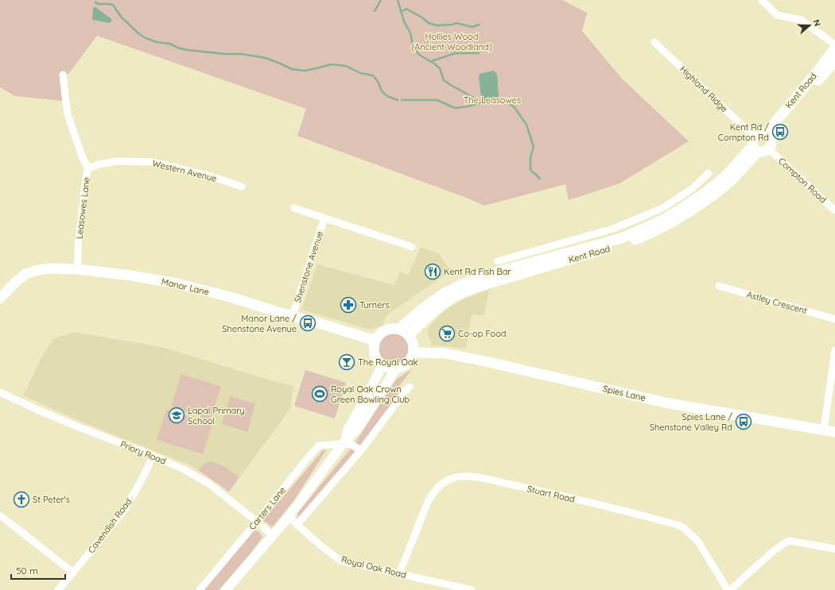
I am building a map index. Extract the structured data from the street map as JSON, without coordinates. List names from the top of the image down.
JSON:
{
  "streets": {
    "main road": ["Kent Road", "Manor Lane", "Spies Lane"],
    "street": [
      "Highland Ridge",
      "Western Avenue",
      "Compton Road",
      "Leasowes Lane",
      "Shenstone Avenue",
      "Astley Crescent",
      "Priory Road",
      "Stuart Road",
      "Carters Lane",
      "Cavendish Road",
      "Royal Oak Road"
    ]
  },
  "crossings": [
    ["Highland Ridge", "Kent Road"],
    ["Highland Ridge", "Compton Road"],
    ["Kent Road", "Compton Road"],
    ["Kent Road", "Manor Lane"],
    ["Kent Road", "Spies Lane"],
    ["Western Avenue", "Leasowes Lane"],
    ["Leasowes Lane", "Manor Lane"],
    ["Shenstone Avenue", "Manor Lane"],
    ["Manor Lane", "Spies Lane"],
    ["Priory Road", "Carters Lane"],
    ["Priory Road", "Cavendish Road"],
    ["Stuart Road", "Royal Oak Road"]
  ],
  "parks": ["Hollies Wood (Ancient Woodland)", "The Leasowes"],
  "places": {
    "bus stop": ["Kent Rd / Compton Rd", "Manor Lane / Shenstone Avenue", "Spies Lane / Shenstone Valley Rd"],
    "restaurant": ["Kent Rd Fish Bar"],
    "pharmacy": ["Turners"],
    "supermarket": ["Co-op Food"],
    "bar": ["The Royal Oak"],
    "sports": ["Royal Oak Crown Green Bowling Club"],
    "school or university": ["Lapal Primary School"],
    "church": ["St Peter's"]
  },
  "scale_bar": "50 m",
  "north": "right"
}
